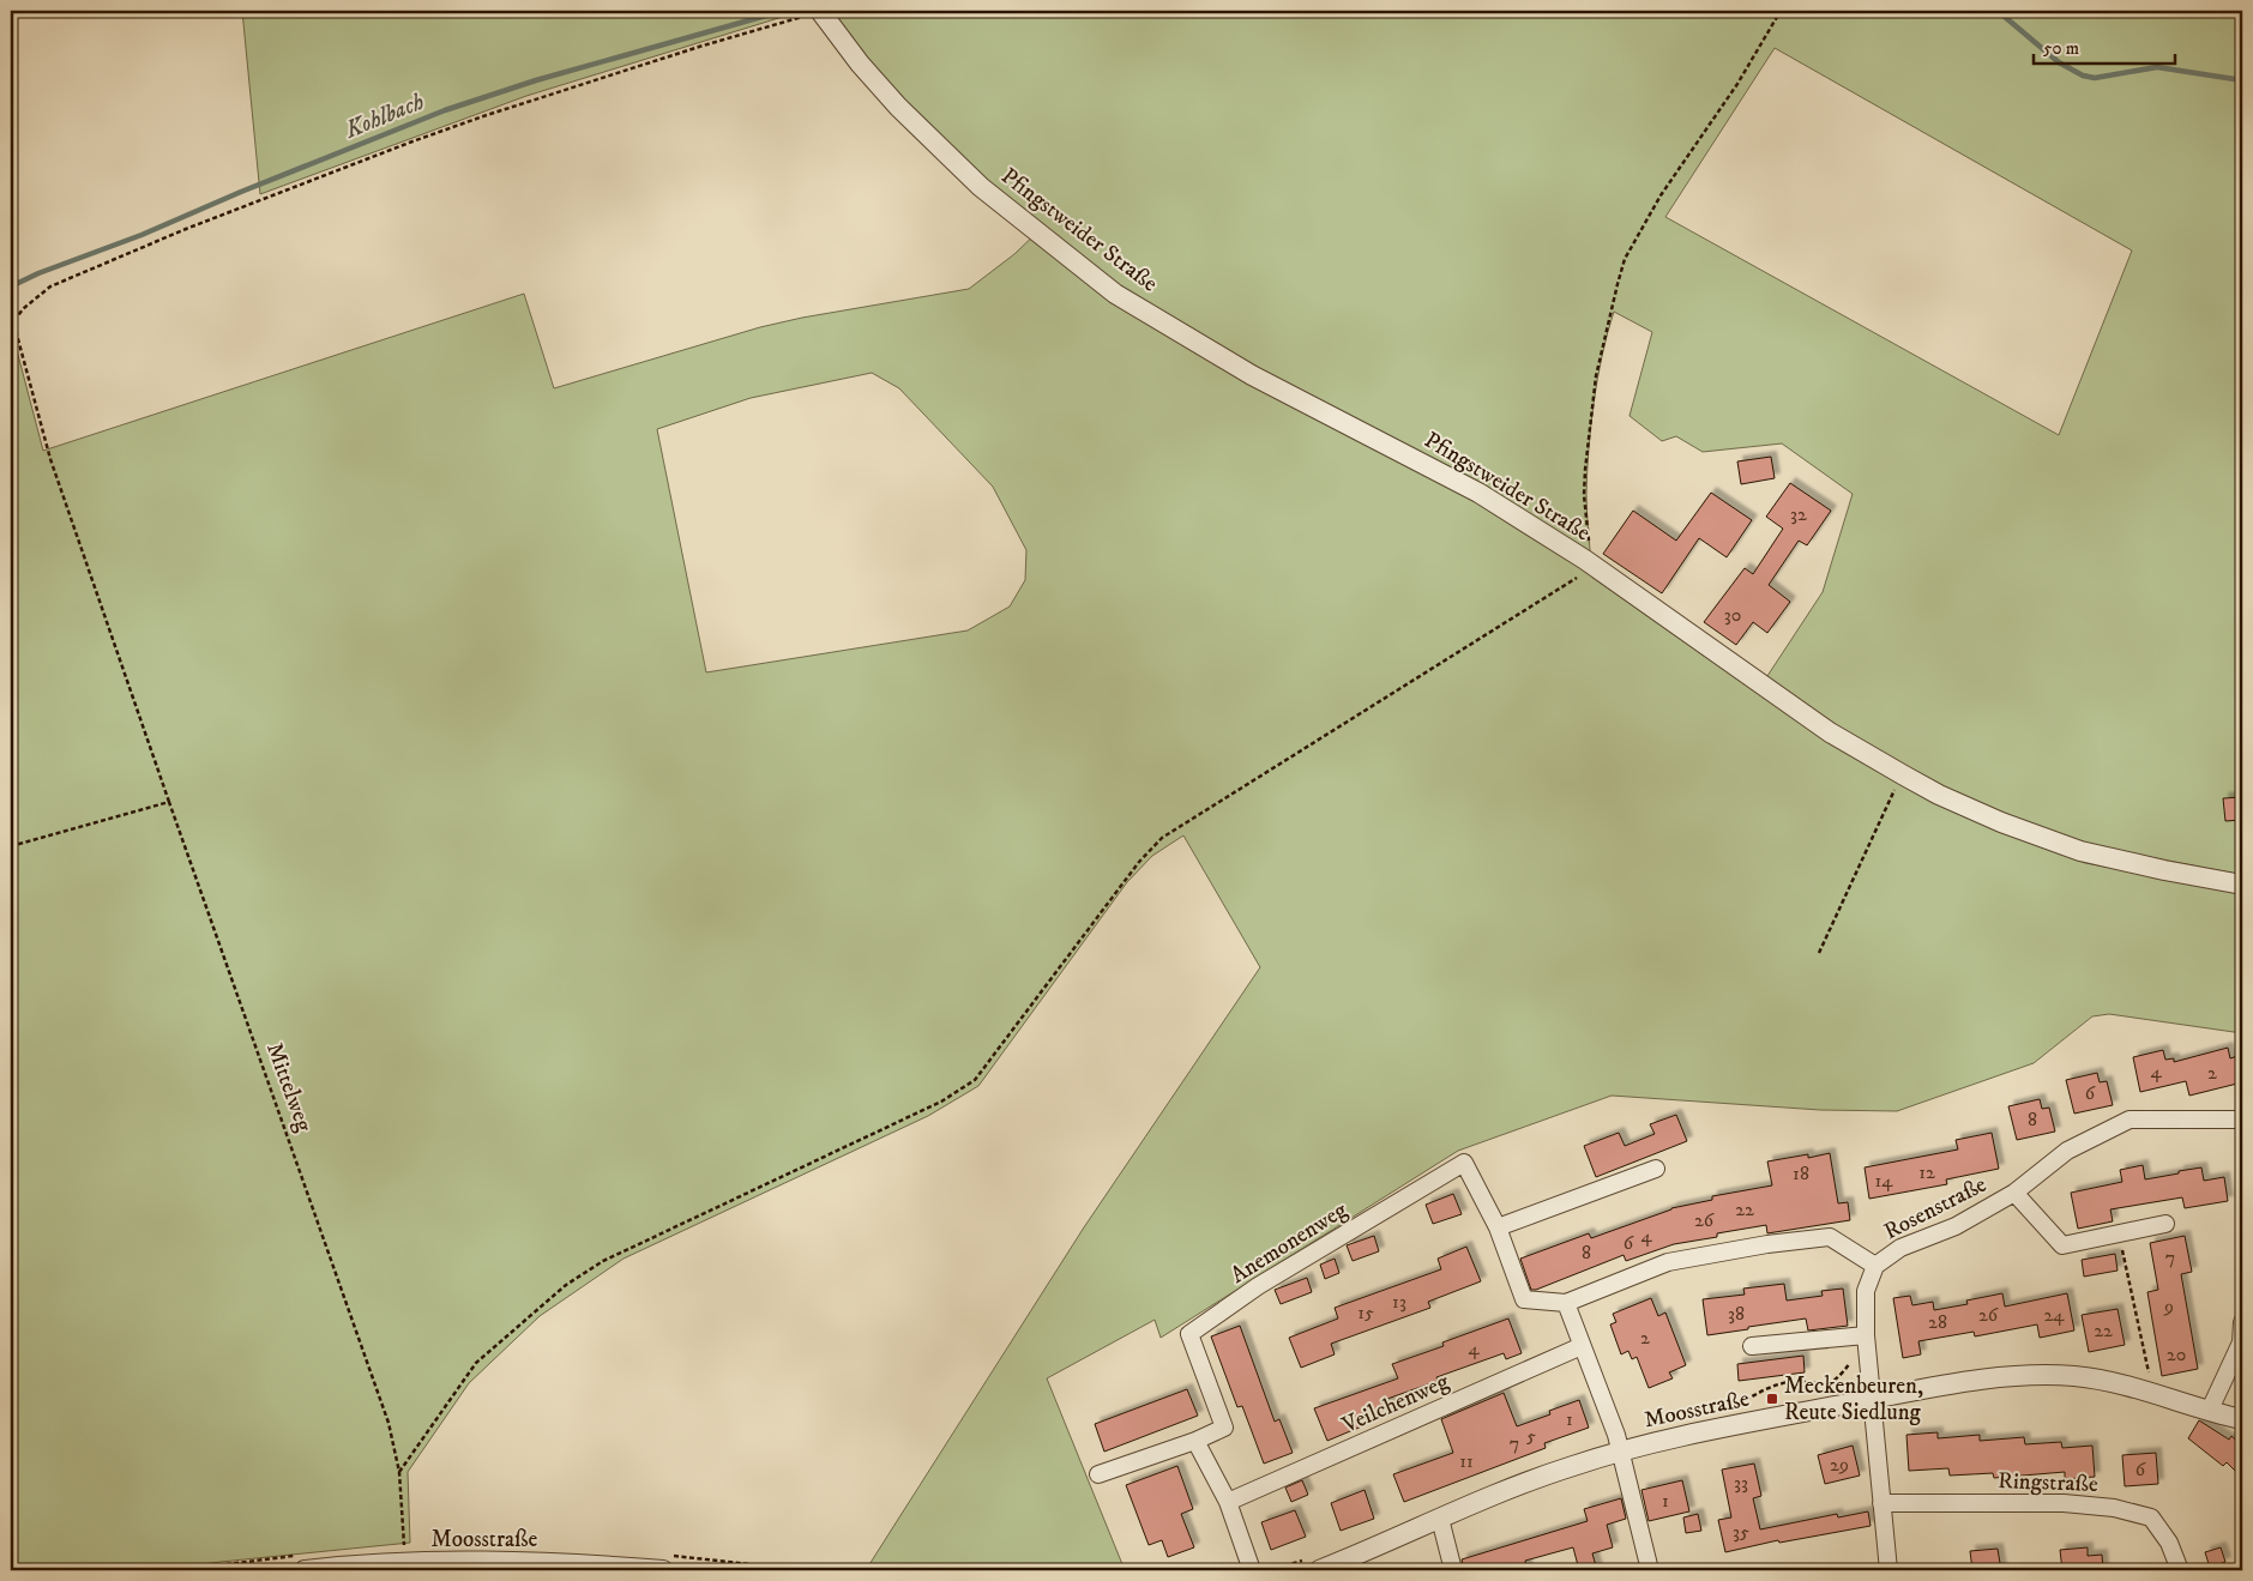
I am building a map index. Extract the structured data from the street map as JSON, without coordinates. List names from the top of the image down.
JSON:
{
  "streets": {
    "street": [
      "Pfingstweider Straße",
      "Rosenstraße",
      "Anemonenweg",
      "Veilchenweg",
      "Moosstraße",
      "Ringstraße"
    ],
    "path": ["Mittelweg"]
  },
  "crossings": [
    ["Pfingstweider Straße", "Mittelweg"],
    ["Rosenstraße", "Anemonenweg"],
    ["Rosenstraße", "Moosstraße"],
    ["Rosenstraße", "Ringstraße"]
  ],
  "water": ["Kohlbach"],
  "places": {
    "transit": ["Meckenbeuren, Reute Siedlung"]
  },
  "house_numbers": [
    "32",
    "30",
    "4",
    "2",
    "6",
    "8",
    "12",
    "18",
    "14",
    "22",
    "26",
    "4",
    "6",
    "8",
    "7",
    "13",
    "9",
    "15",
    "38",
    "26",
    "24",
    "28",
    "22",
    "2",
    "4",
    "20",
    "1",
    "5",
    "7",
    "11",
    "29",
    "6",
    "33",
    "1",
    "35"
  ],
  "scale_bar": "50 m"
}
